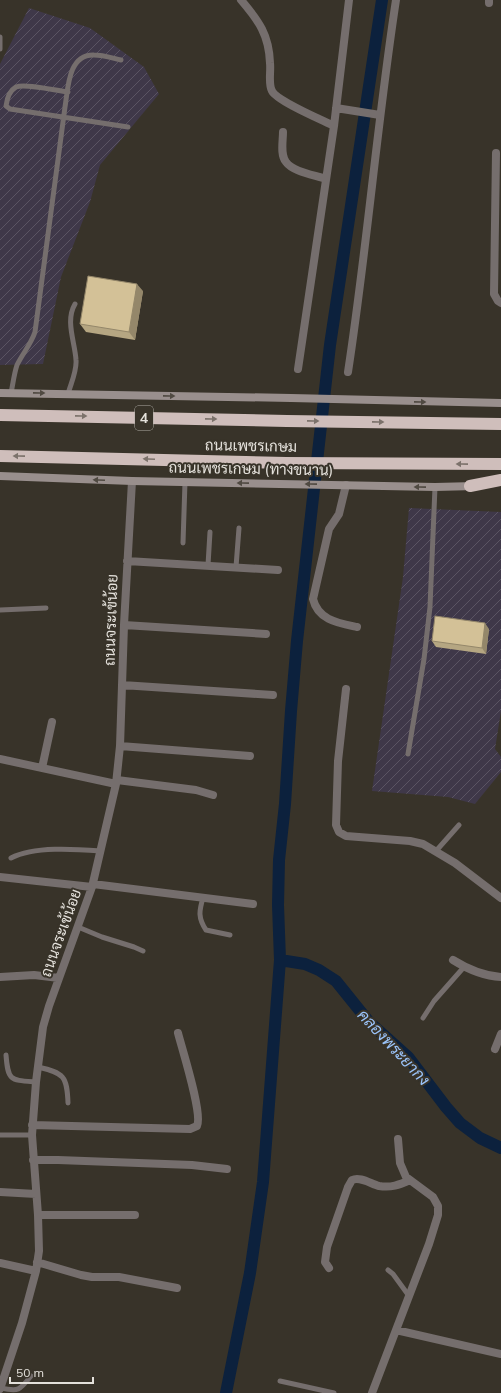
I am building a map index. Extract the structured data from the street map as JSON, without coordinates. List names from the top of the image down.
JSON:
{
  "streets": {
    "highway": ["4", "ถนนเพชรเกษม"],
    "main road": ["ถนนเพชรเกษม (ทางขนาน)"],
    "street": ["ถนนจระเข้น้อย"]
  },
  "crossings": [
    ["ถนนเพชรเกษม (ทางขนาน)", "ถนนจระเข้น้อย"]
  ],
  "one_way": ["ถนนเพชรเกษม (ทางขนาน)"],
  "water": ["คลองพระยากง"],
  "scale_bar": "50 m"
}
